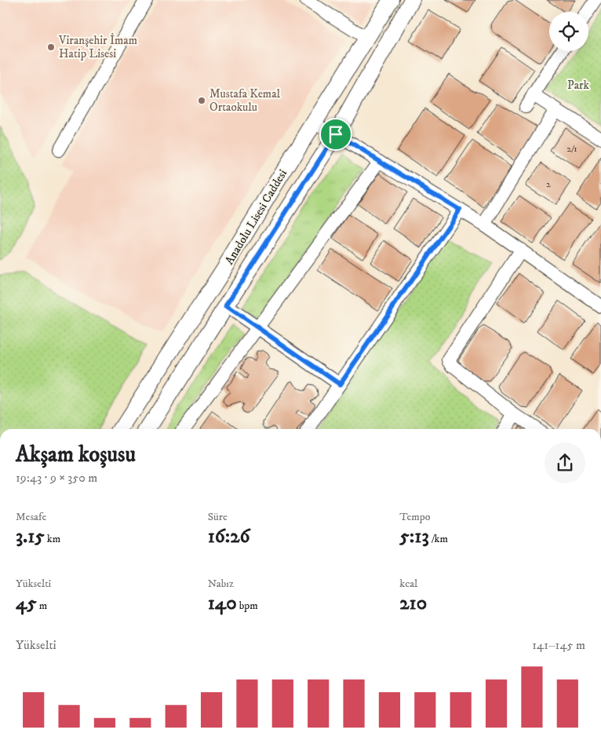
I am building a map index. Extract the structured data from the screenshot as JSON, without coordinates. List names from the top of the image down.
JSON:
{
  "streets": {
    "street": ["Anadolu Lisesi Caddesi"]
  },
  "parks": ["Park"],
  "places": ["Viranşehir İmam Hatip Lisesi", "Mustafa Kemal Ortaokulu"],
  "house_numbers": ["2/1", "2"],
  "page": {
    "heading": ["Akşam koşusu", "19:43 · 9 × 350 m"],
    "stats": [
      ["Mesafe", "3.15 km"],
      ["Süre", "16:26"],
      ["Tempo", "5:13 /km"],
      ["Yükselti", "45 m"],
      ["Nabız", "140 bpm"],
      ["kcal", "210"]
    ],
    "chart": ["Yükselti", "141–145 m"]
  }
}
